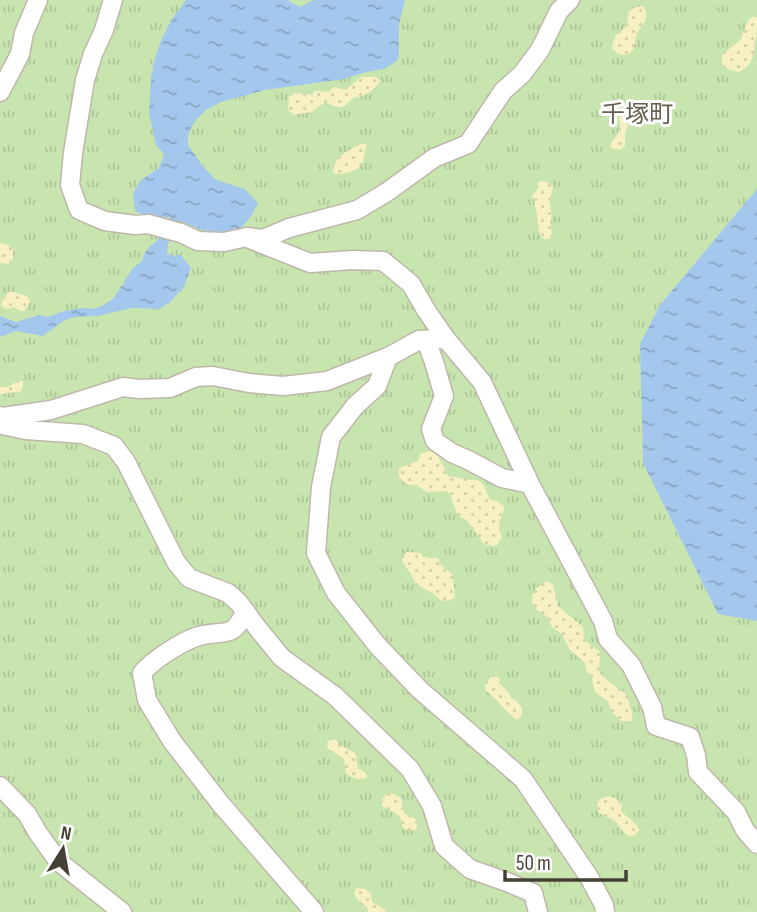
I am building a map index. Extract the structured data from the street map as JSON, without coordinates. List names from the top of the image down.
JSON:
{
  "districts": ["千塚町"],
  "scale_bar": "50 m",
  "north": "top"
}
